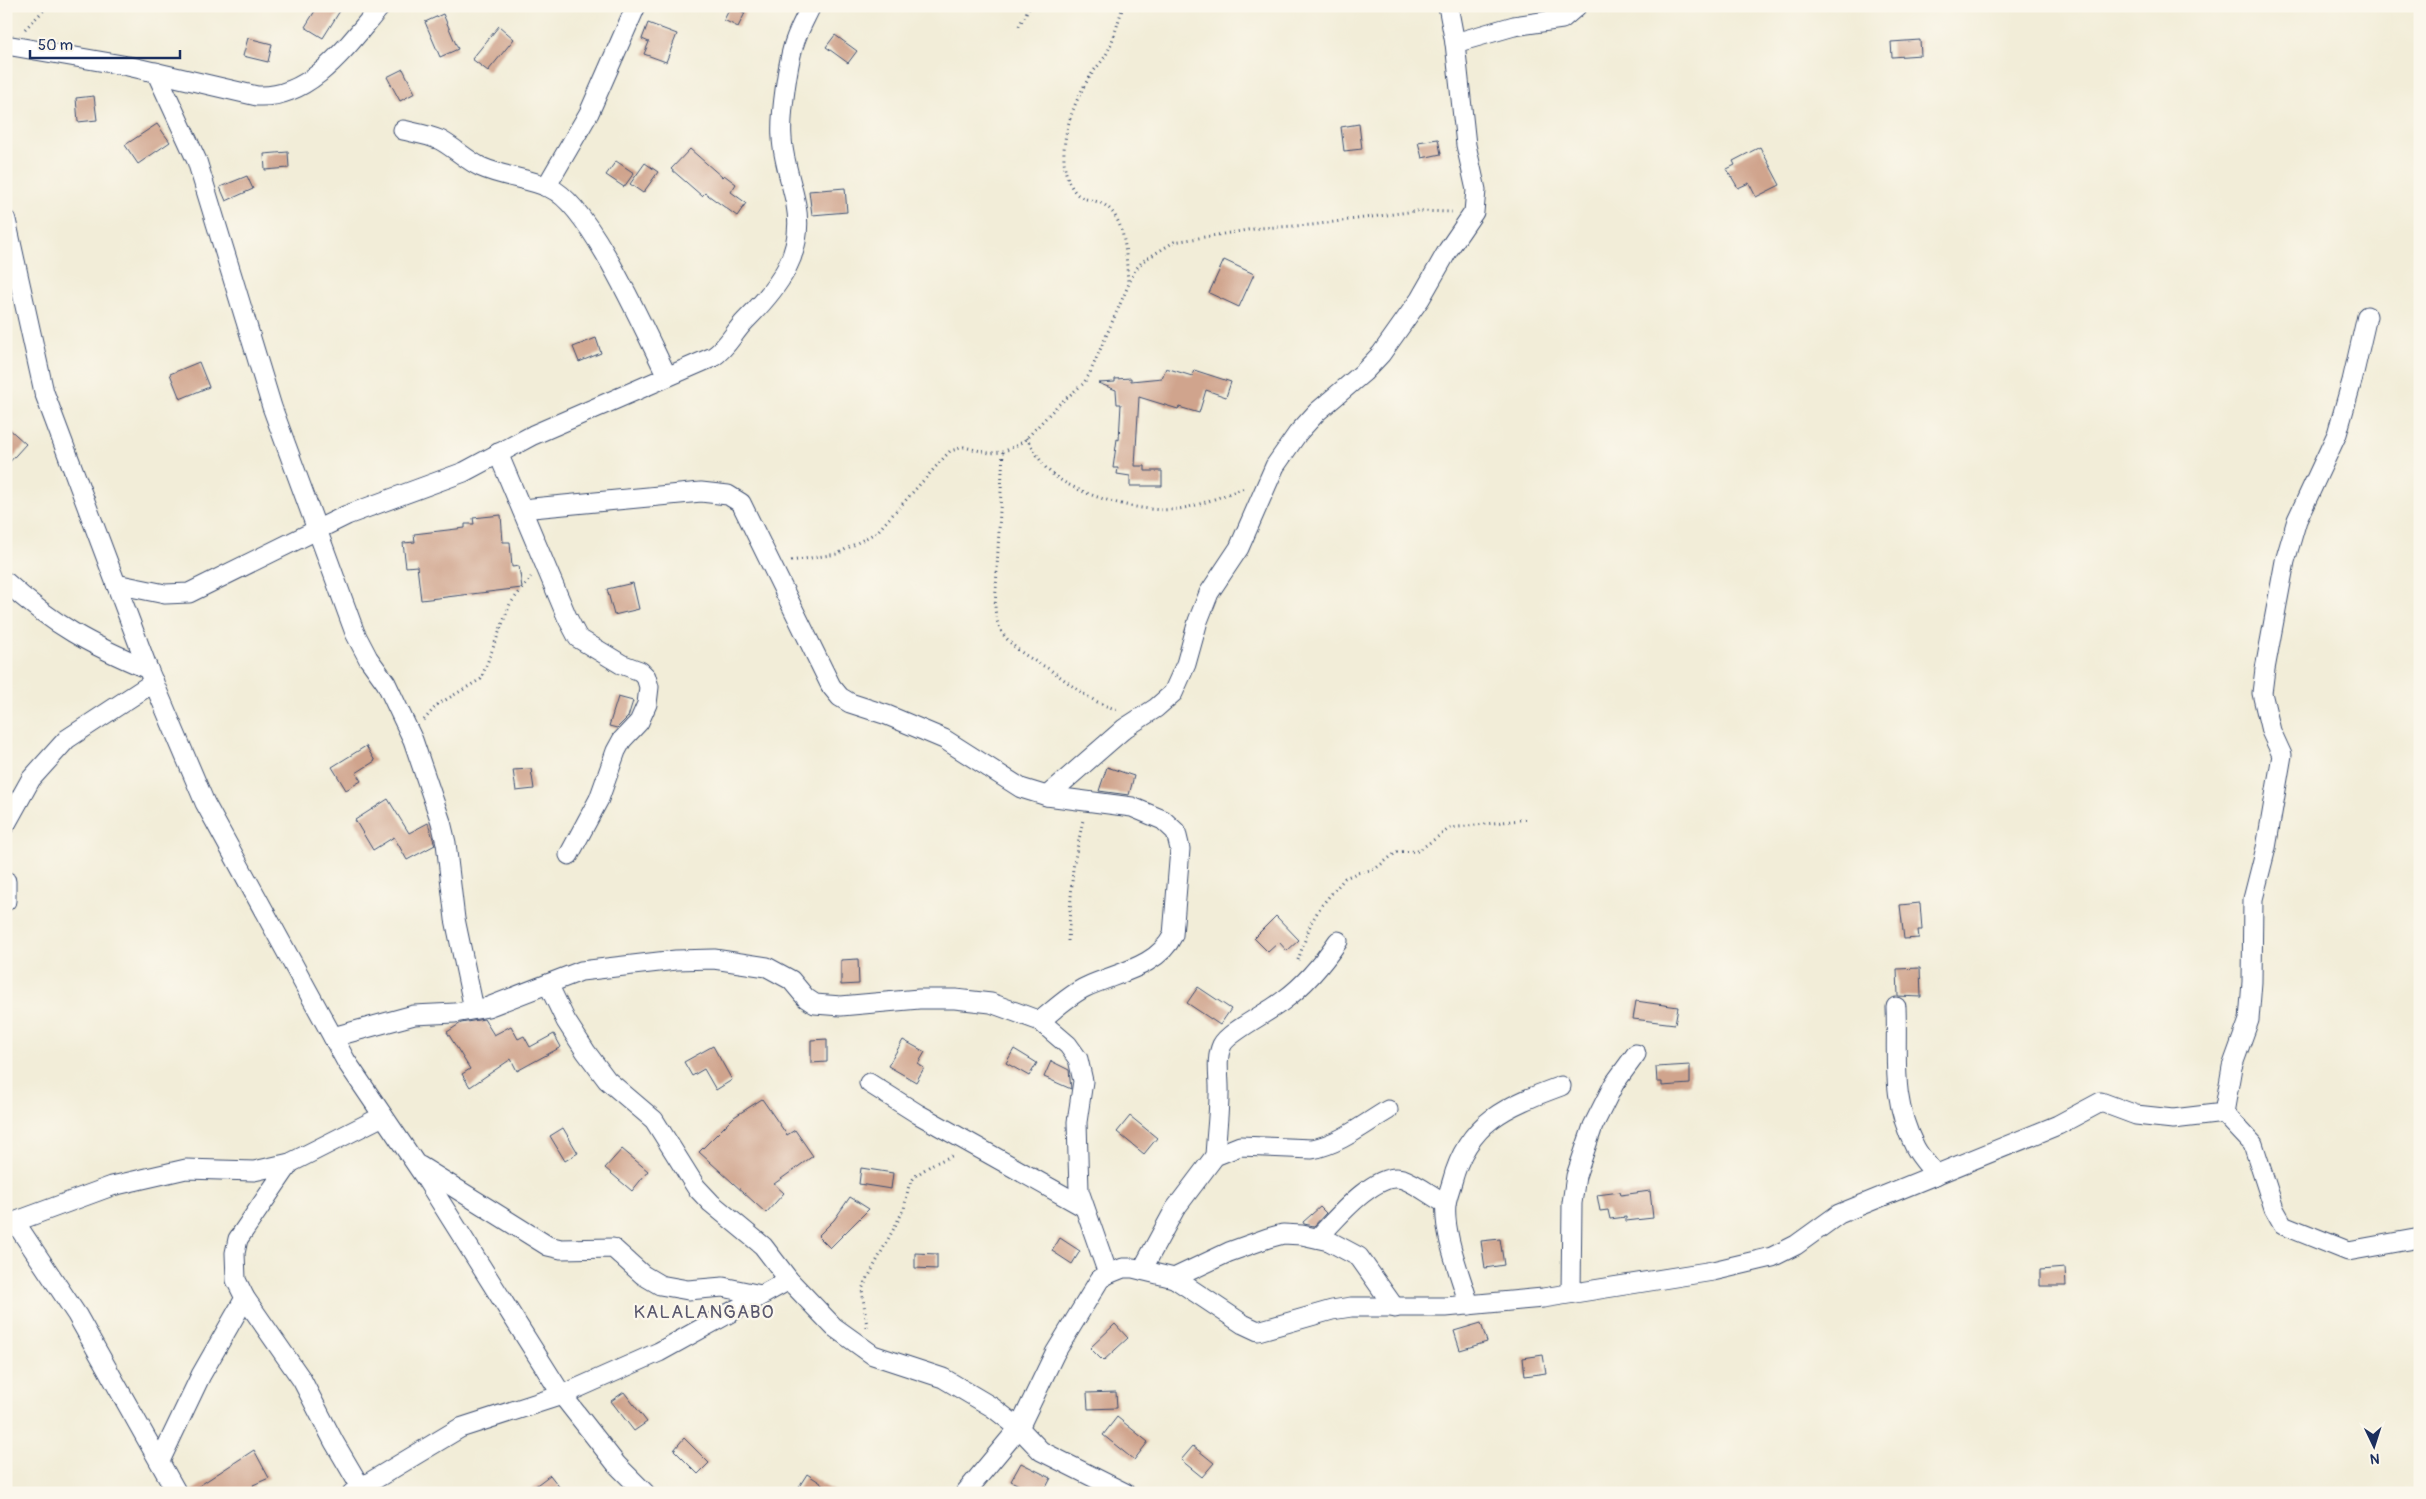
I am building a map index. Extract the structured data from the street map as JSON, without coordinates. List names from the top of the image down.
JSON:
{
  "districts": ["KALALANGABO"],
  "scale_bar": "50 m",
  "north": "bottom"
}
